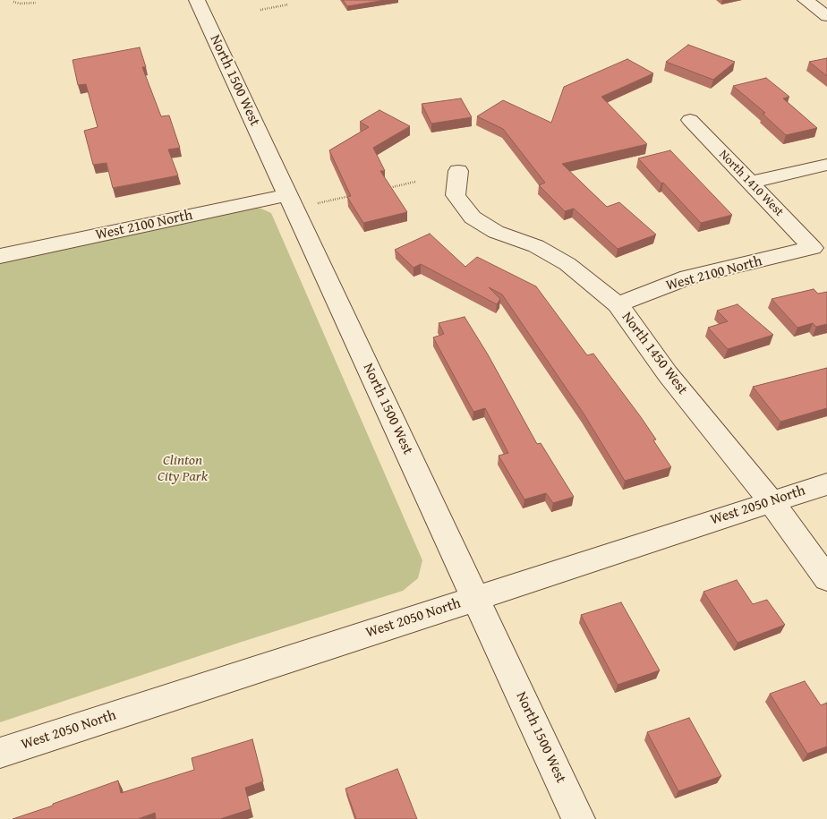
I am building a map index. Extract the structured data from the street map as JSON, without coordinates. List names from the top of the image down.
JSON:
{
  "streets": {
    "street": [
      "North 1500 West",
      "North 1410 West",
      "West 2100 North",
      "North 1450 West",
      "West 2050 North"
    ]
  },
  "crossings": [
    ["North 1500 West", "West 2100 North"],
    ["North 1500 West", "West 2050 North"],
    ["North 1410 West", "West 2100 North"],
    ["West 2100 North", "North 1450 West"],
    ["North 1450 West", "West 2050 North"]
  ],
  "parks": ["Clinton City Park"]
}
